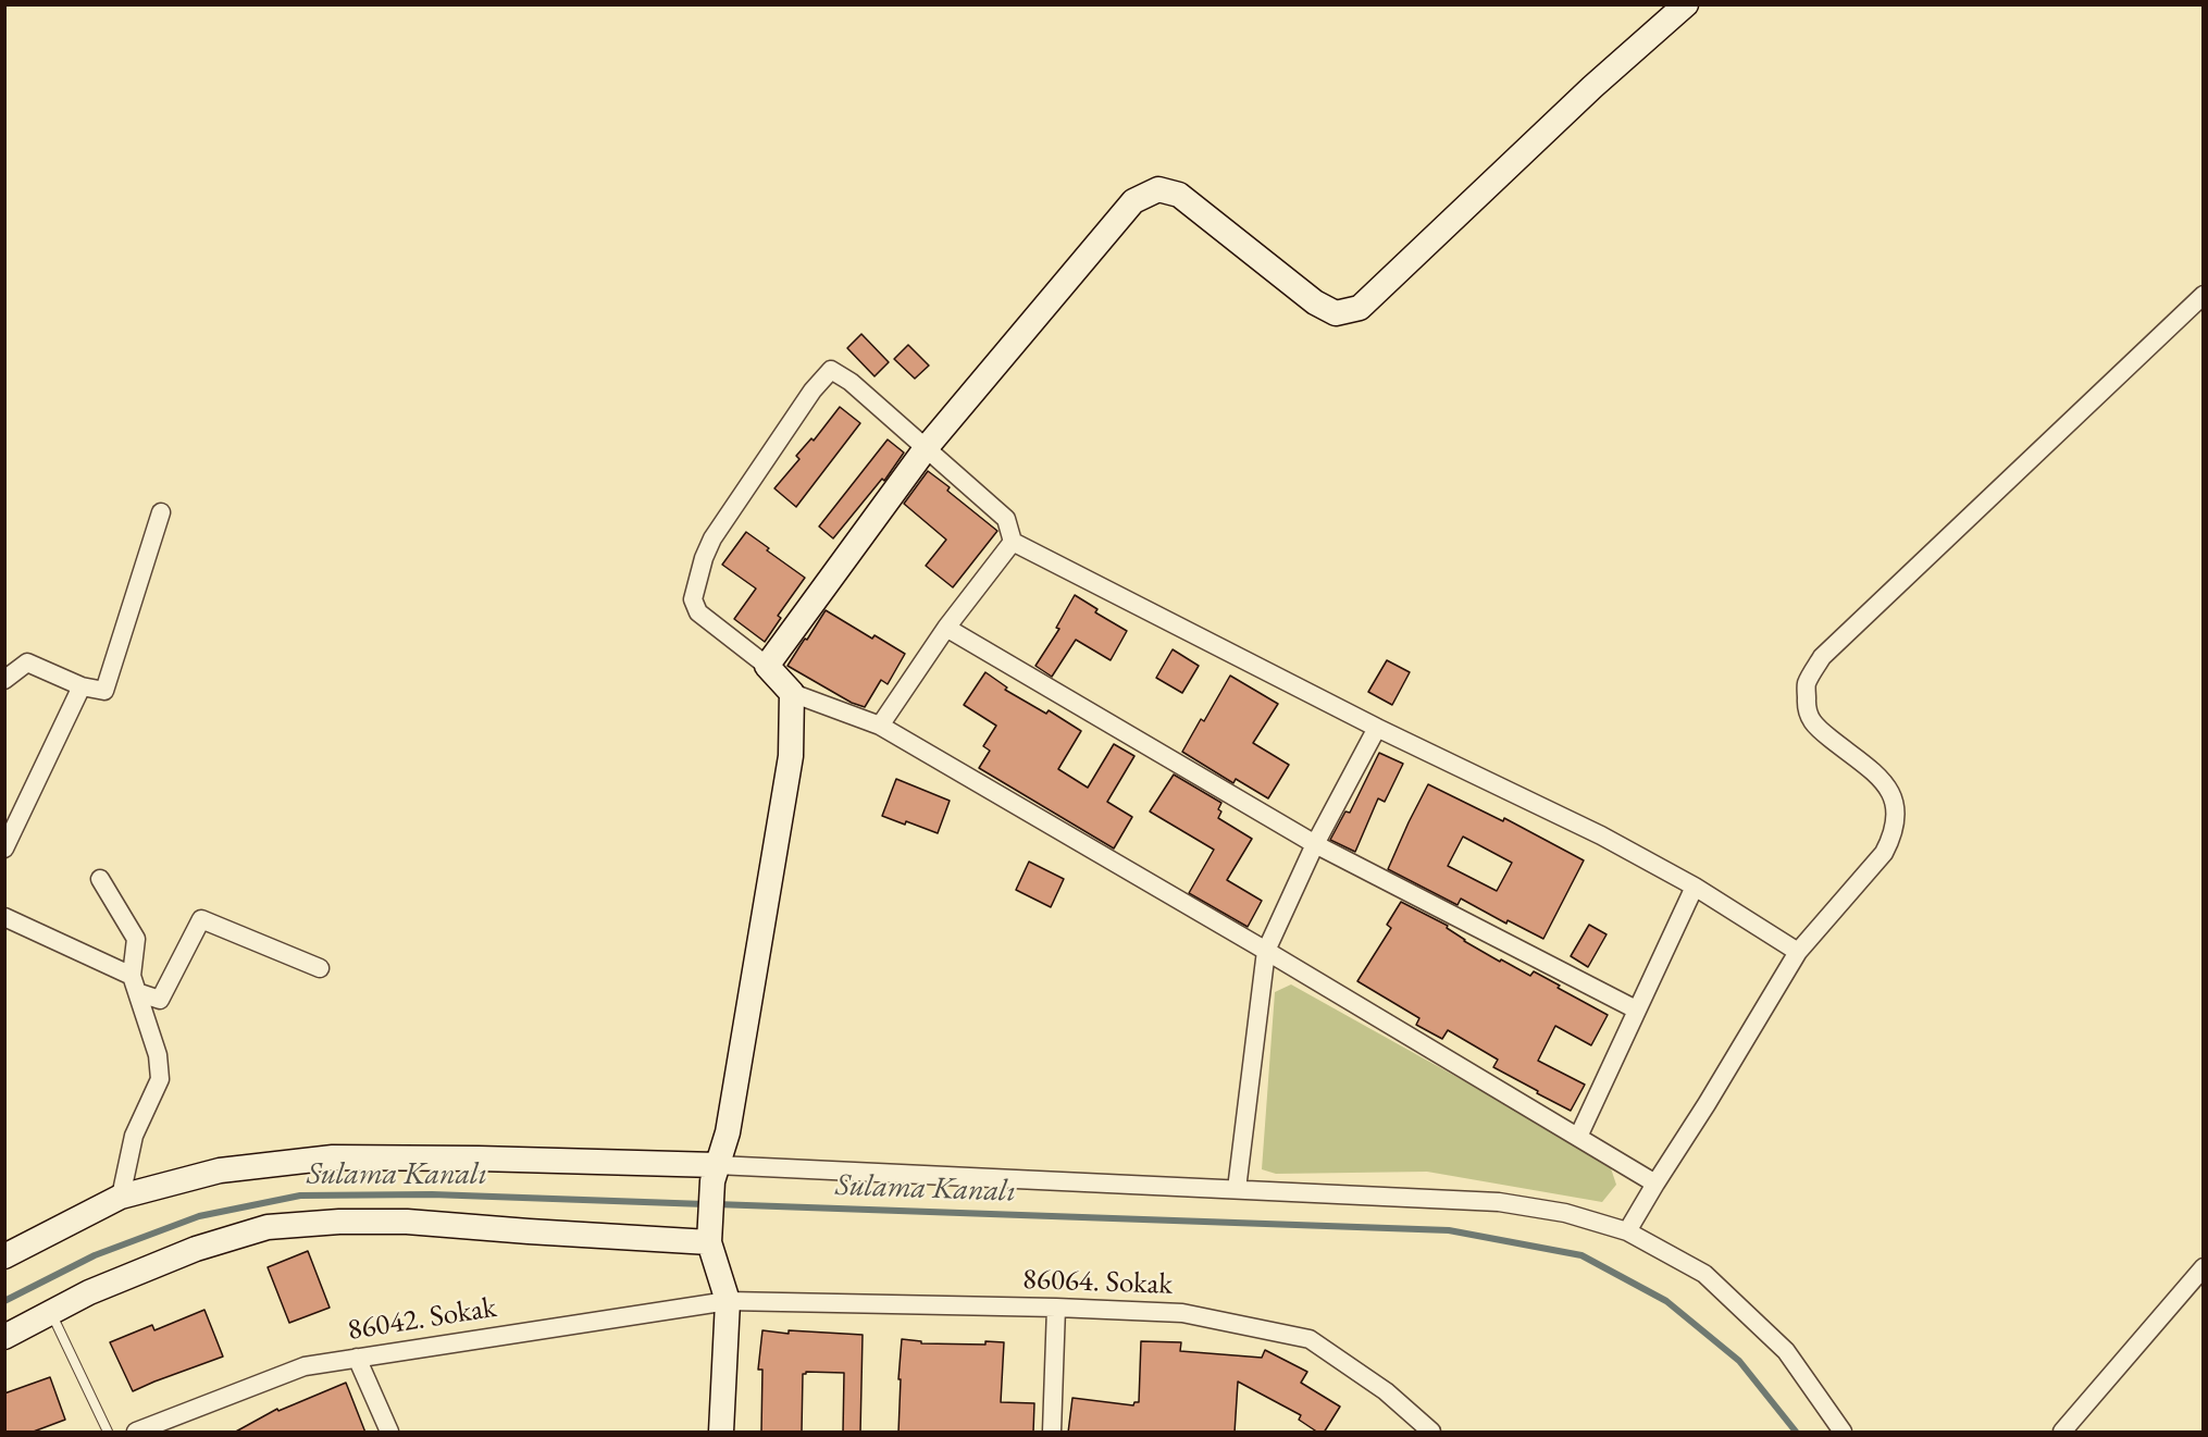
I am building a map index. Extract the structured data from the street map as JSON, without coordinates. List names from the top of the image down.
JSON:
{
  "streets": {
    "street": ["86064. Sokak", "86042. Sokak"]
  },
  "crossings": [
    ["86064. Sokak", "86042. Sokak"]
  ],
  "water": ["Sulama Kanalı"]
}
